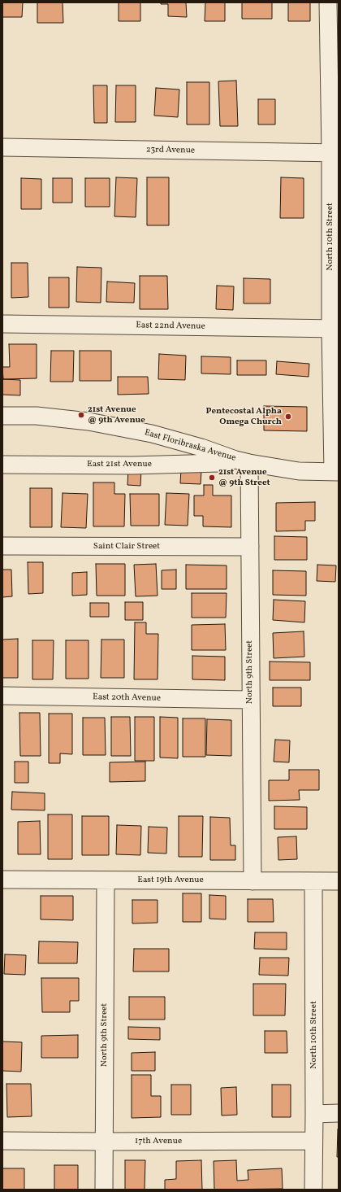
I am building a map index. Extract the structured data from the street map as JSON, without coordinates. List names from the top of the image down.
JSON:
{
  "streets": {
    "street": [
      "23rd Avenue",
      "North 10th Street",
      "East 22nd Avenue",
      "East Floribraska Avenue",
      "East 21st Avenue",
      "Saint Clair Street",
      "North 9th Street",
      "East 20th Avenue",
      "East 19th Avenue",
      "17th Avenue"
    ]
  },
  "crossings": [
    ["23rd Avenue", "North 10th Street"],
    ["North 10th Street", "East 22nd Avenue"],
    ["North 10th Street", "East Floribraska Avenue"],
    ["North 10th Street", "East 19th Avenue"],
    ["North 10th Street", "17th Avenue"],
    ["East Floribraska Avenue", "East 21st Avenue"],
    ["East Floribraska Avenue", "North 9th Street"],
    ["East 21st Avenue", "North 9th Street"],
    ["Saint Clair Street", "North 9th Street"],
    ["North 9th Street", "East 20th Avenue"],
    ["North 9th Street", "East 19th Avenue"],
    ["North 9th Street", "17th Avenue"]
  ],
  "places": ["21st Avenue @ 9th Avenue", "Pentecostal Alpha Omega Church", "21st Avenue @ 9th Street"]
}
